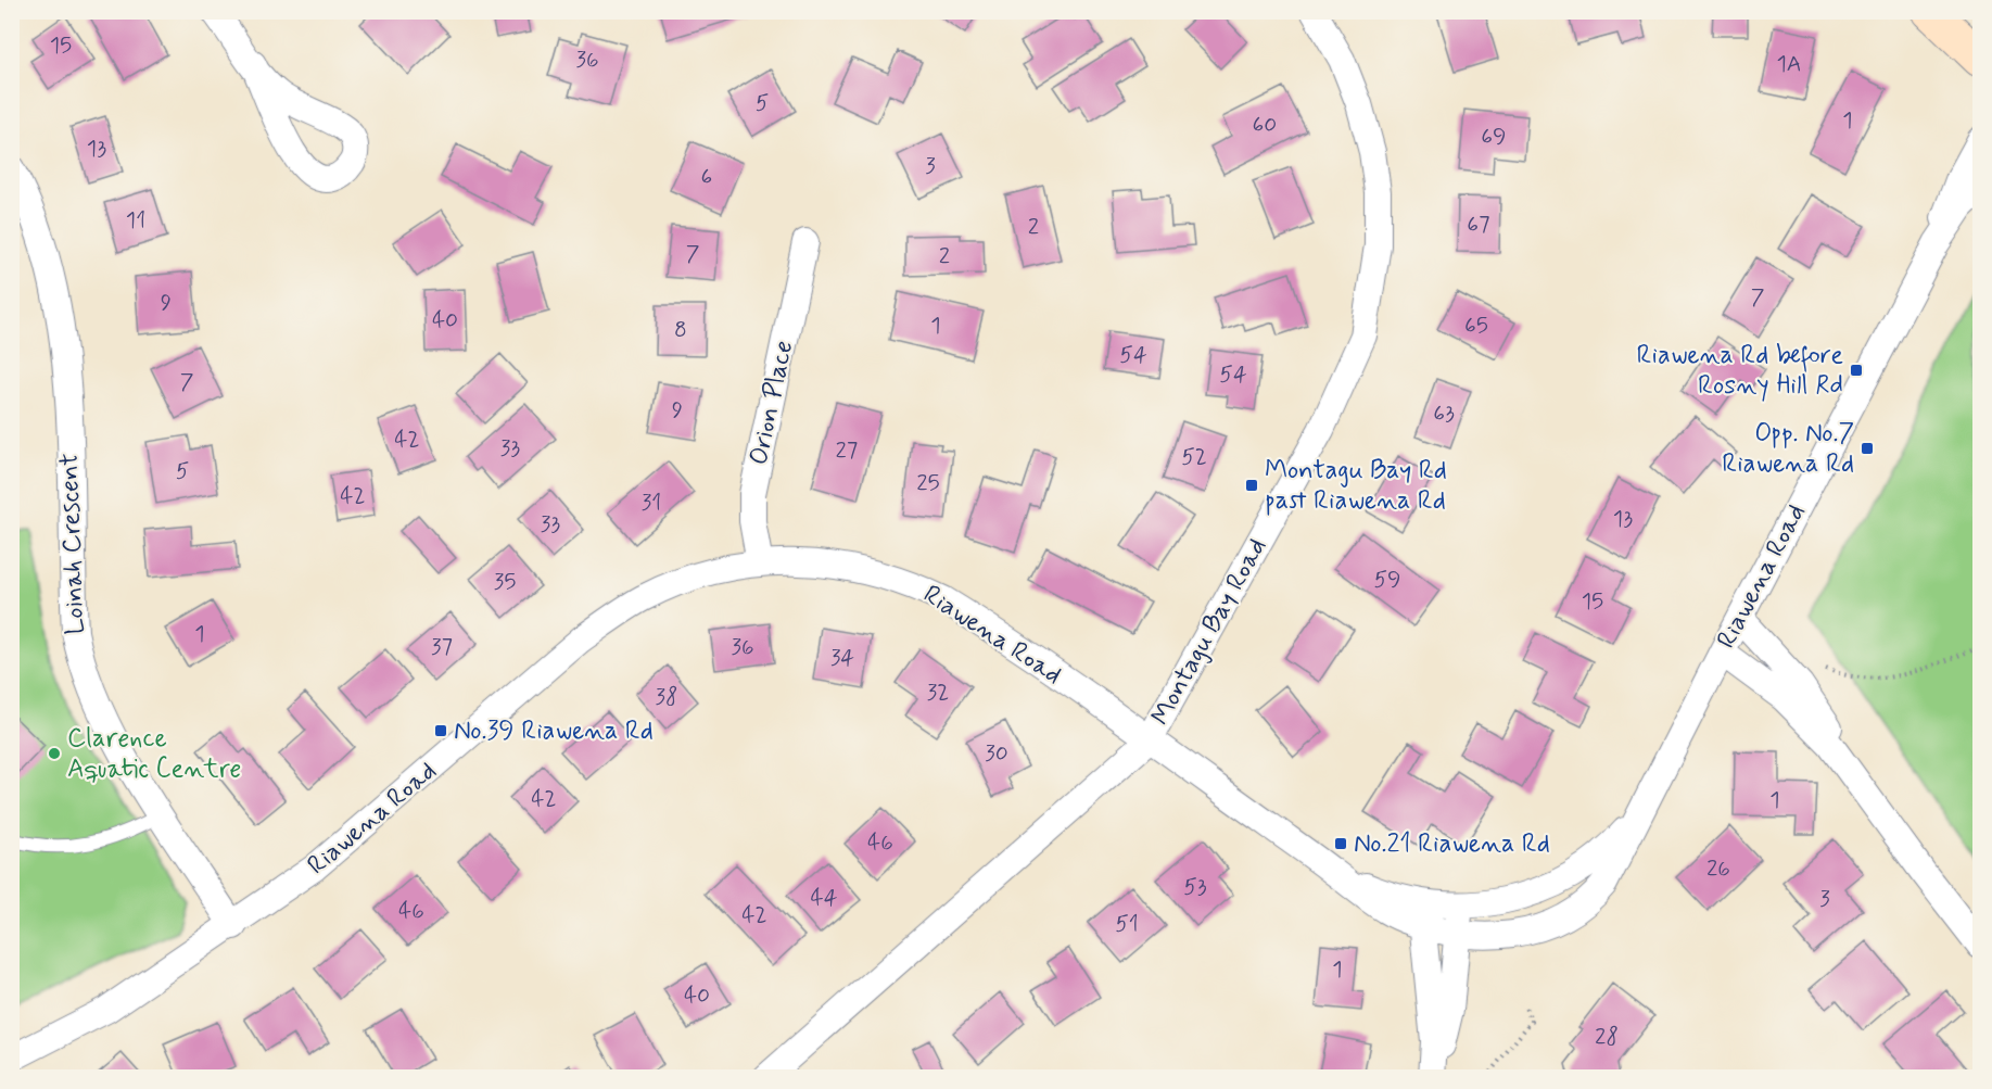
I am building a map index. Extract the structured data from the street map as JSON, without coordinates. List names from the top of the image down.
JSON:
{
  "streets": {
    "street": [
      "Orion Place",
      "Loinah Crescent",
      "Riawena Road",
      "Montagu Bay Road"
    ]
  },
  "crossings": [
    ["Orion Place", "Riawena Road"],
    ["Loinah Crescent", "Riawena Road"],
    ["Riawena Road", "Montagu Bay Road"]
  ],
  "places": {
    "transit": [
      "Riawena Rd before Rosny Hill Rd",
      "Opp. No.7 Riawena Rd",
      "Montagu Bay Rd past Riawena Rd",
      "No.39 Riawena Rd",
      "No.21 Riawena Rd"
    ],
    "other": ["Clarence Aquatic Centre"]
  },
  "house_numbers": [
    "15",
    "36",
    "1A",
    "5",
    "1",
    "60",
    "69",
    "13",
    "3",
    "6",
    "11",
    "67",
    "2",
    "7",
    "2",
    "7",
    "9",
    "40",
    "1",
    "65",
    "8",
    "54",
    "54",
    "7",
    "9",
    "63",
    "42",
    "33",
    "27",
    "52",
    "5",
    "25",
    "42",
    "31",
    "13",
    "33",
    "59",
    "35",
    "15",
    "1",
    "37",
    "36",
    "34",
    "32",
    "38",
    "30",
    "42",
    "1",
    "46",
    "26",
    "53",
    "44",
    "3",
    "46",
    "42",
    "51",
    "1",
    "40",
    "28"
  ]
}
